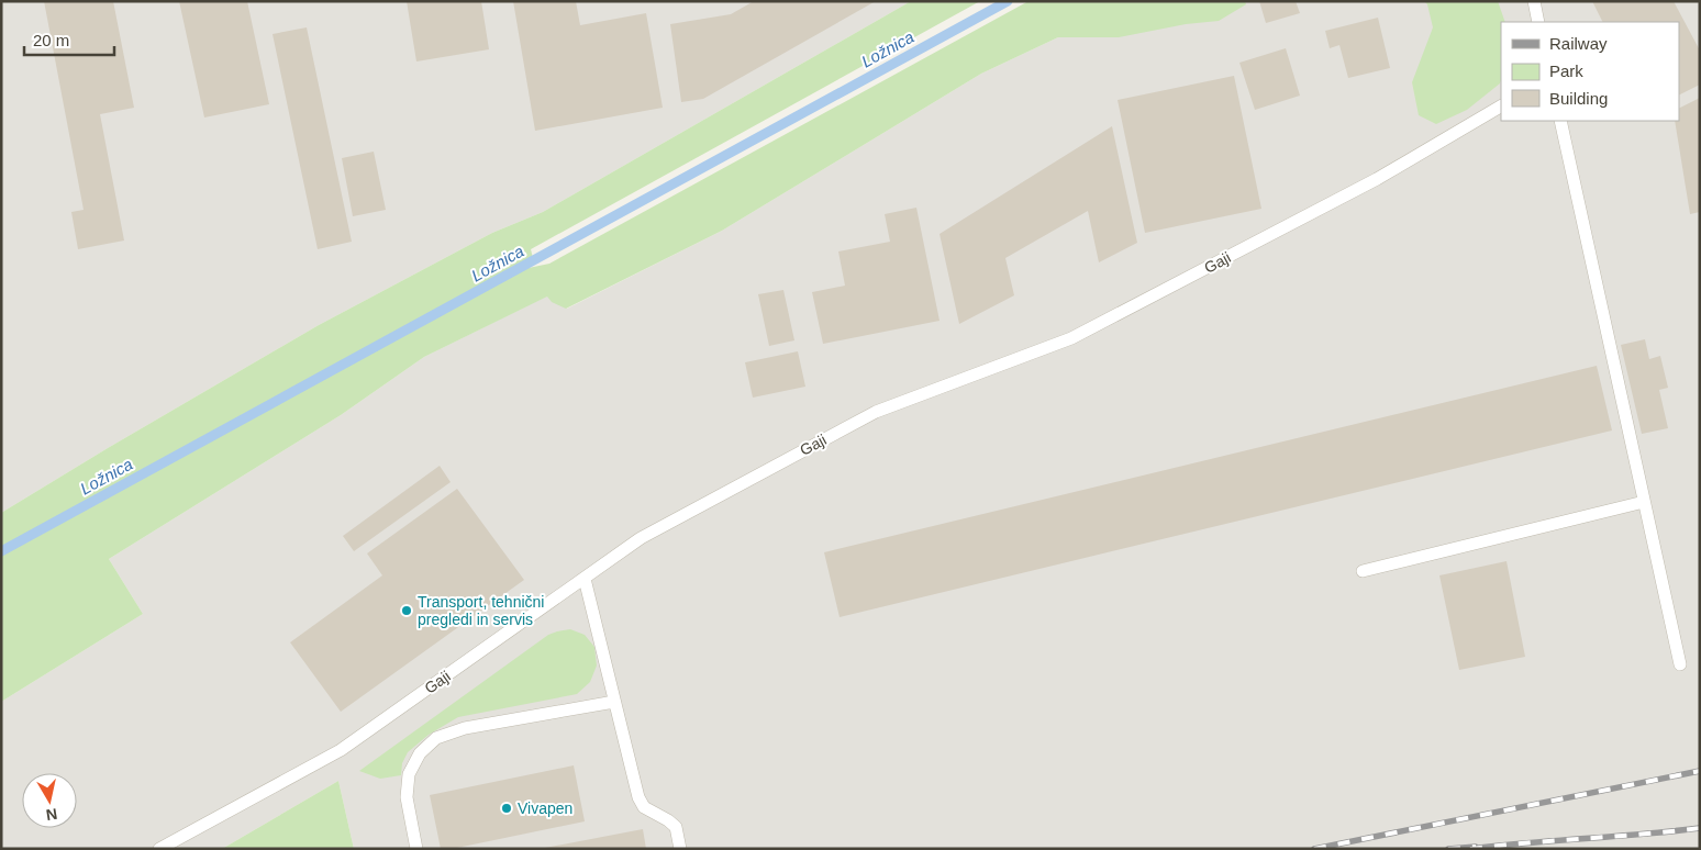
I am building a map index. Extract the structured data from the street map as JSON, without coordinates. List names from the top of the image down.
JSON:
{
  "streets": {
    "lane": ["Gaji"]
  },
  "water": ["Ložnica"],
  "places": ["Transport, tehnični pregledi in servis", "Vivapen"],
  "legend": ["Railway", "Park", "Building"],
  "scale_bar": "20 m",
  "north": "bottom"
}
